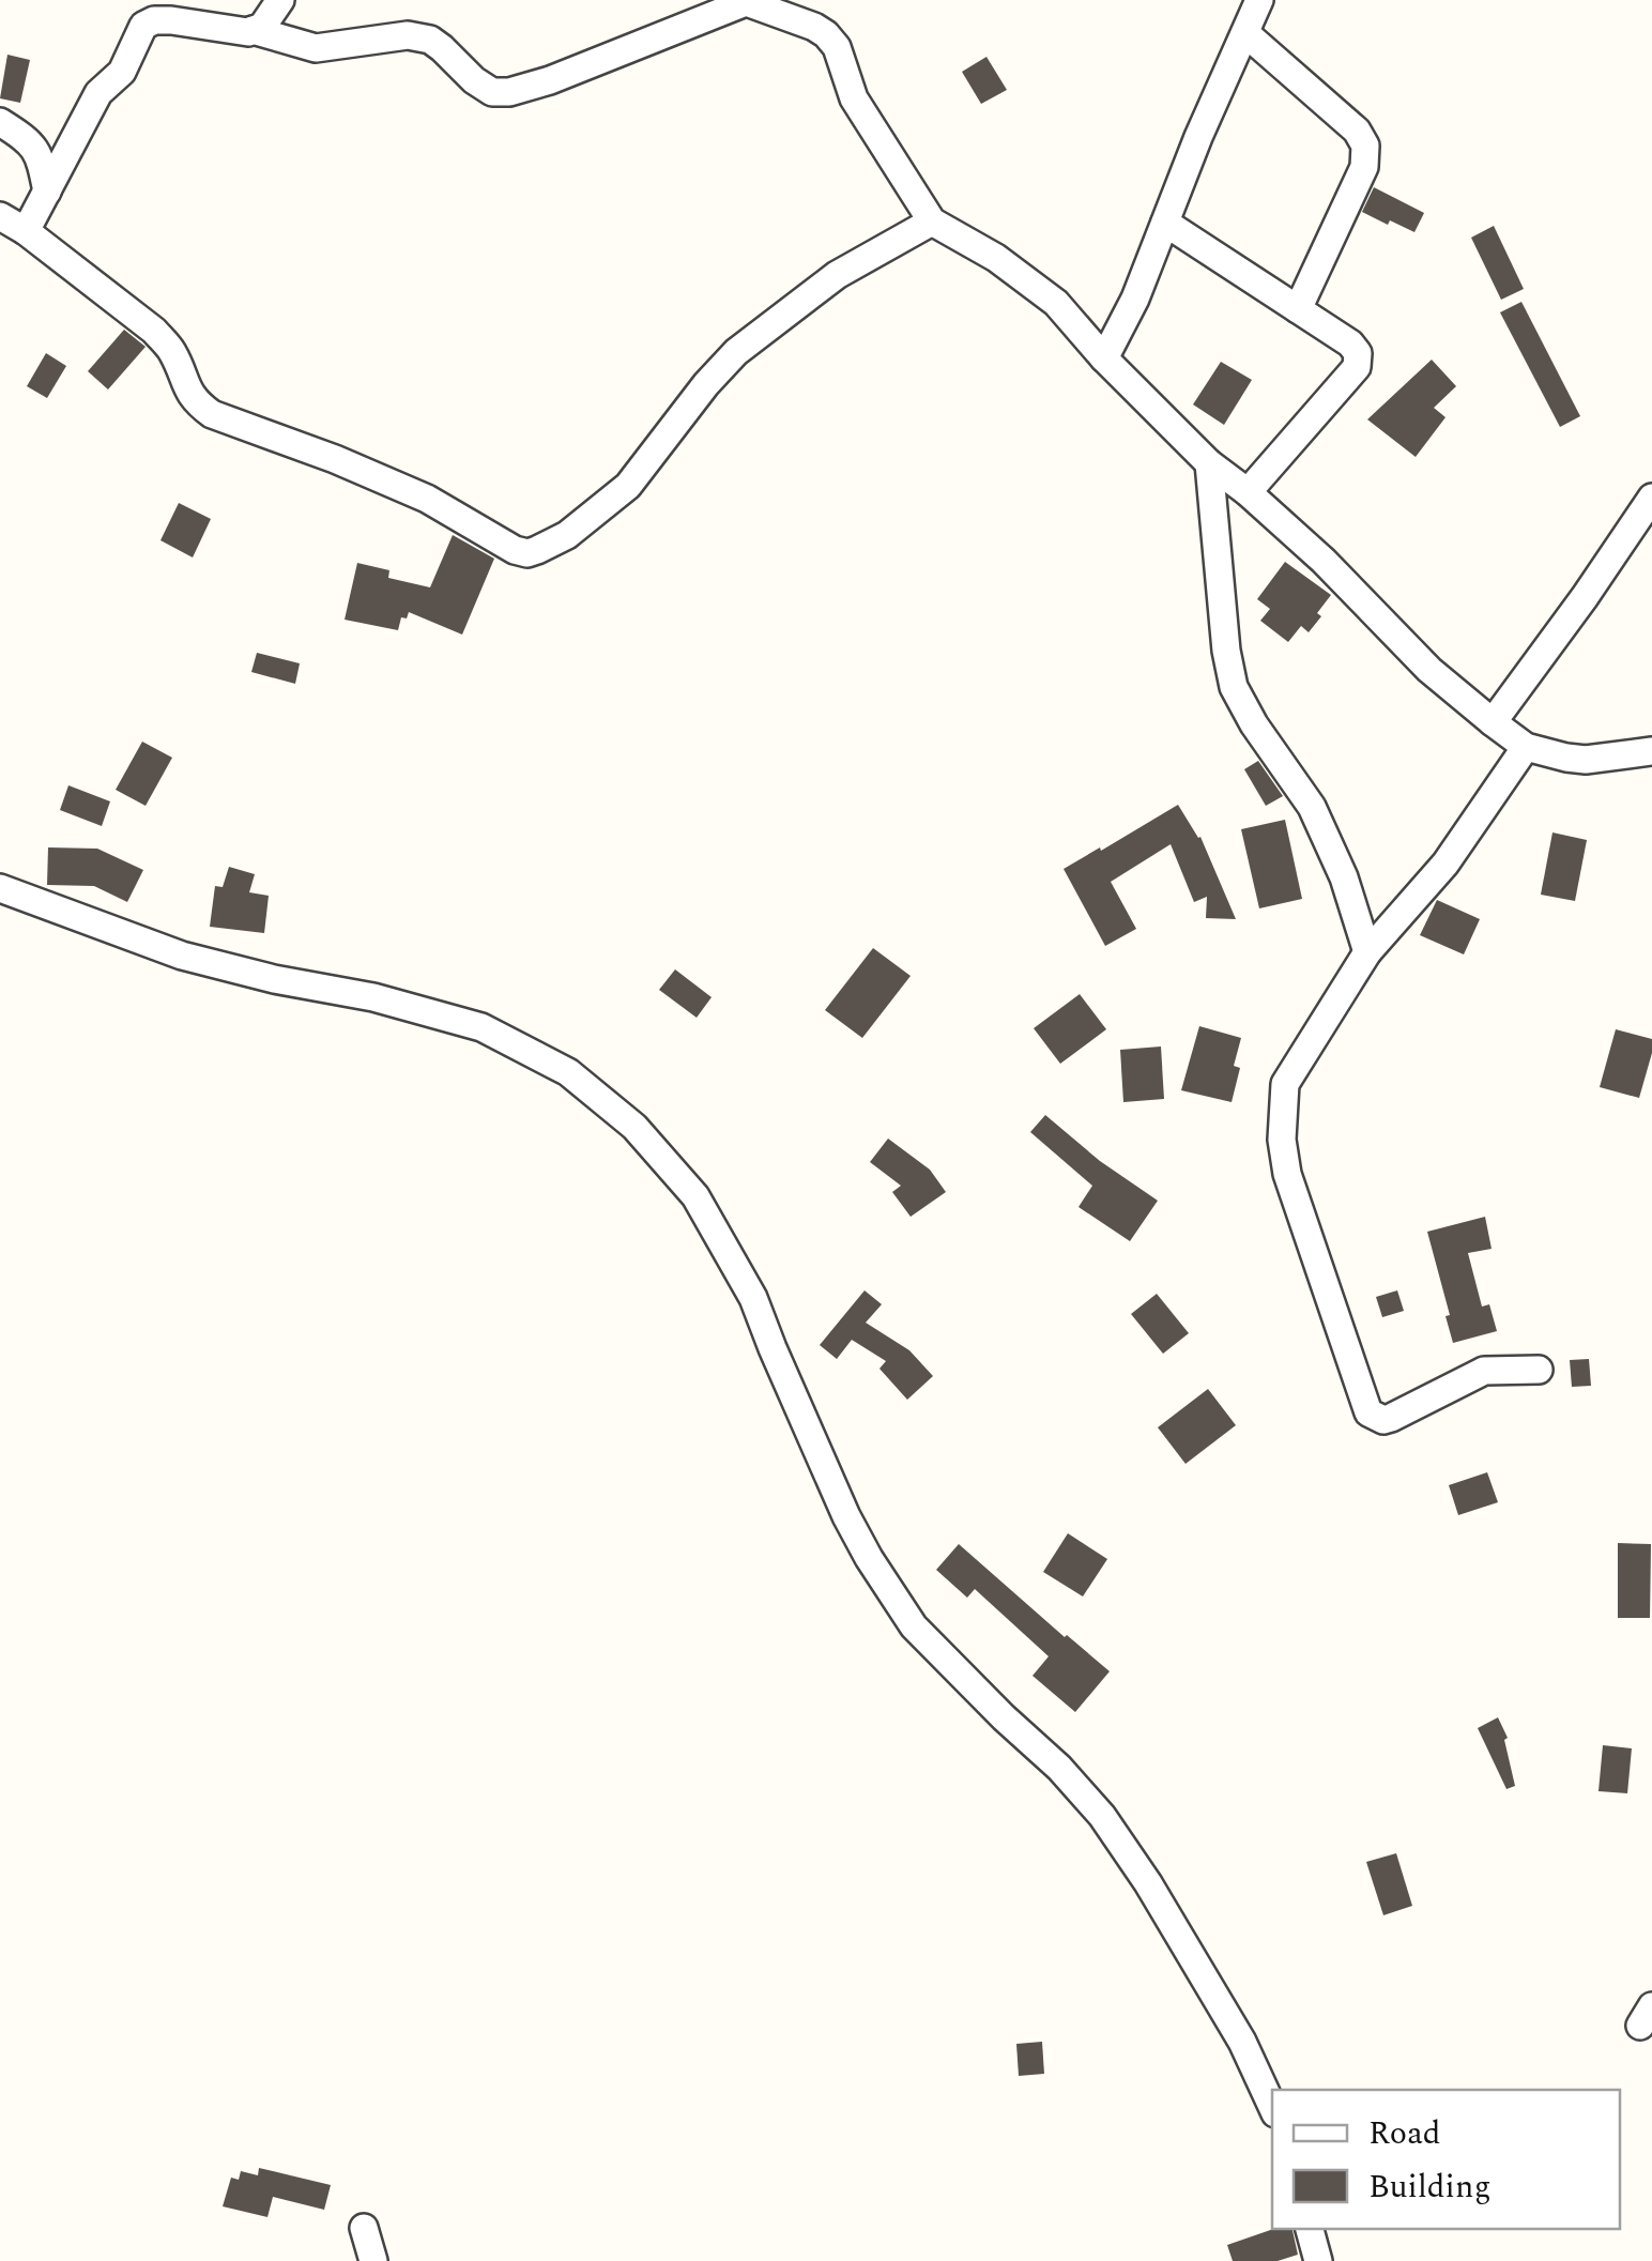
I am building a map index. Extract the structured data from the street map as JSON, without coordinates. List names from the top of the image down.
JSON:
{
  "legend": ["Road", "Building"]
}
